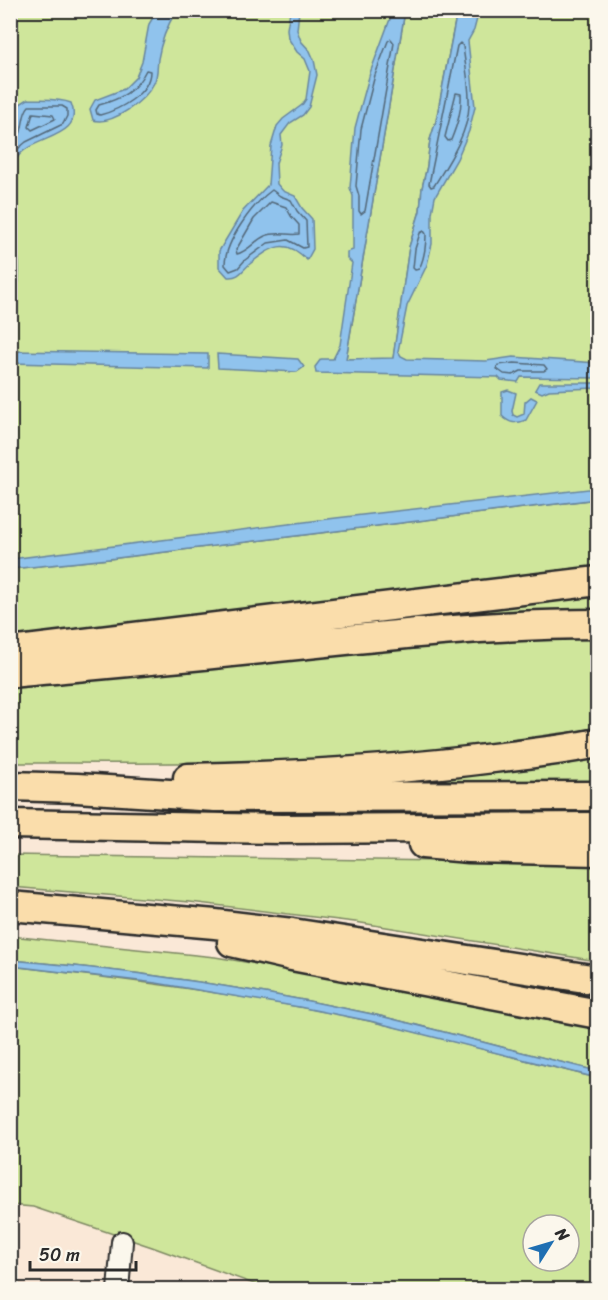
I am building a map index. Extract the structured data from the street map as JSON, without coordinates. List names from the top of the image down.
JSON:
{
  "scale_bar": "50 m",
  "north": "top right"
}
